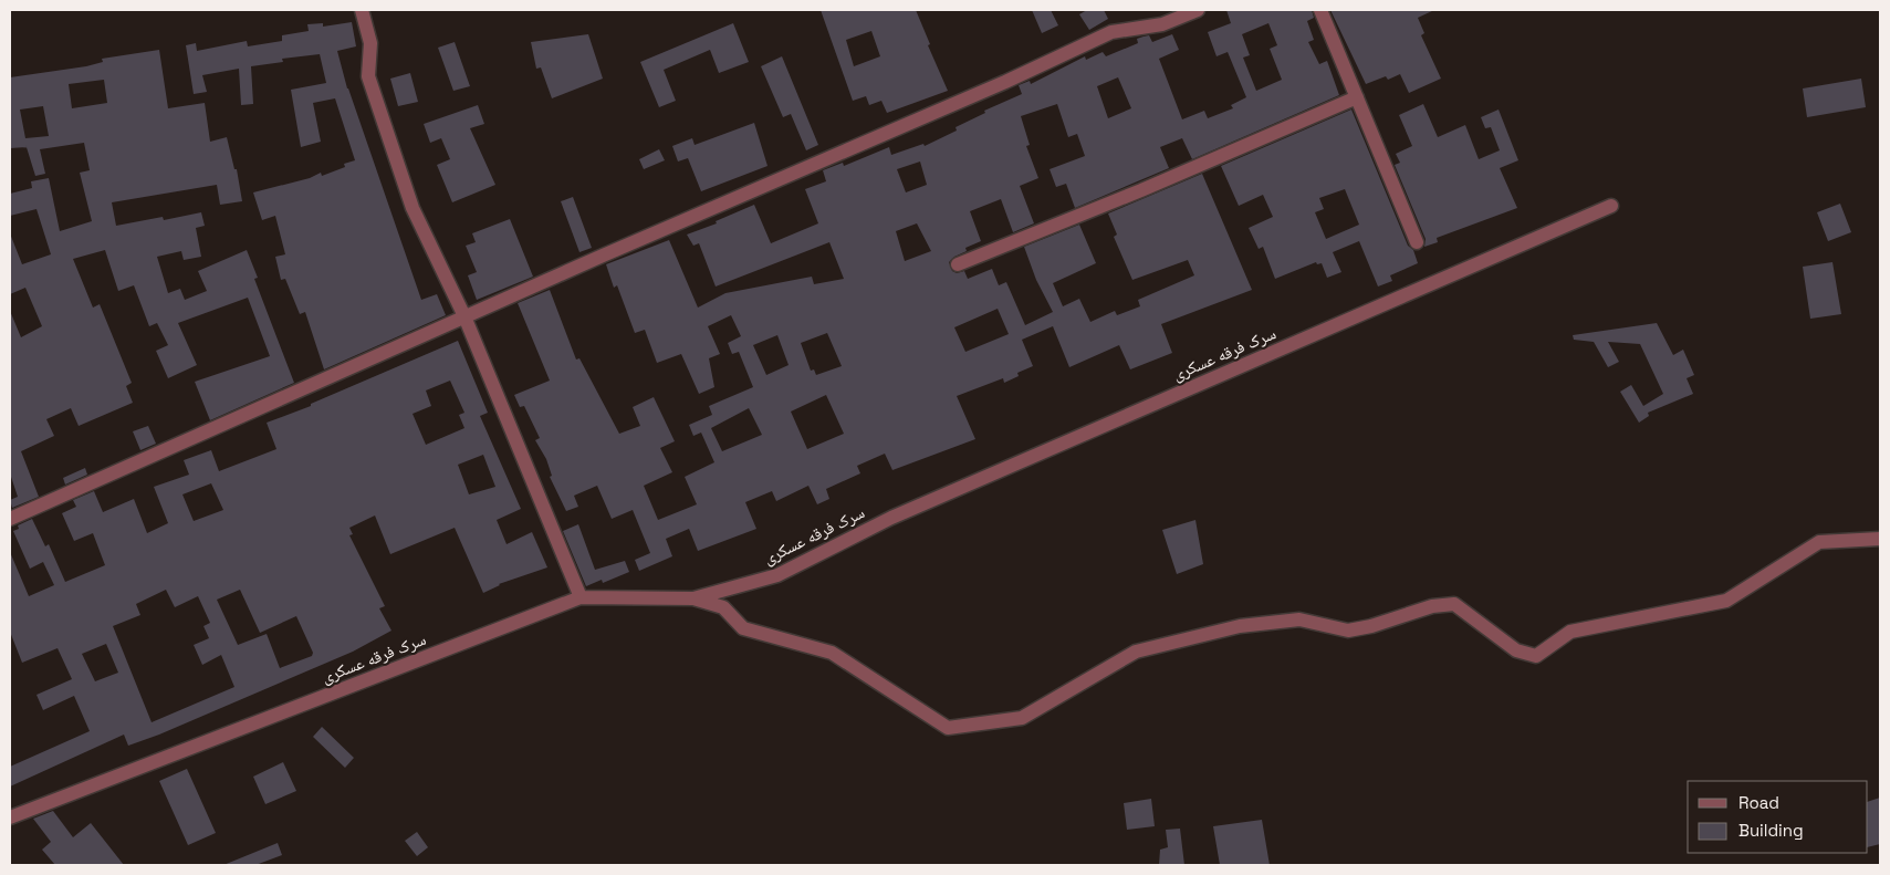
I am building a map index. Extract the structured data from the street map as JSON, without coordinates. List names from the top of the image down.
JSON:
{
  "streets": {
    "street": ["سرک فرقه عسکری"]
  },
  "legend": ["Road", "Building"]
}
